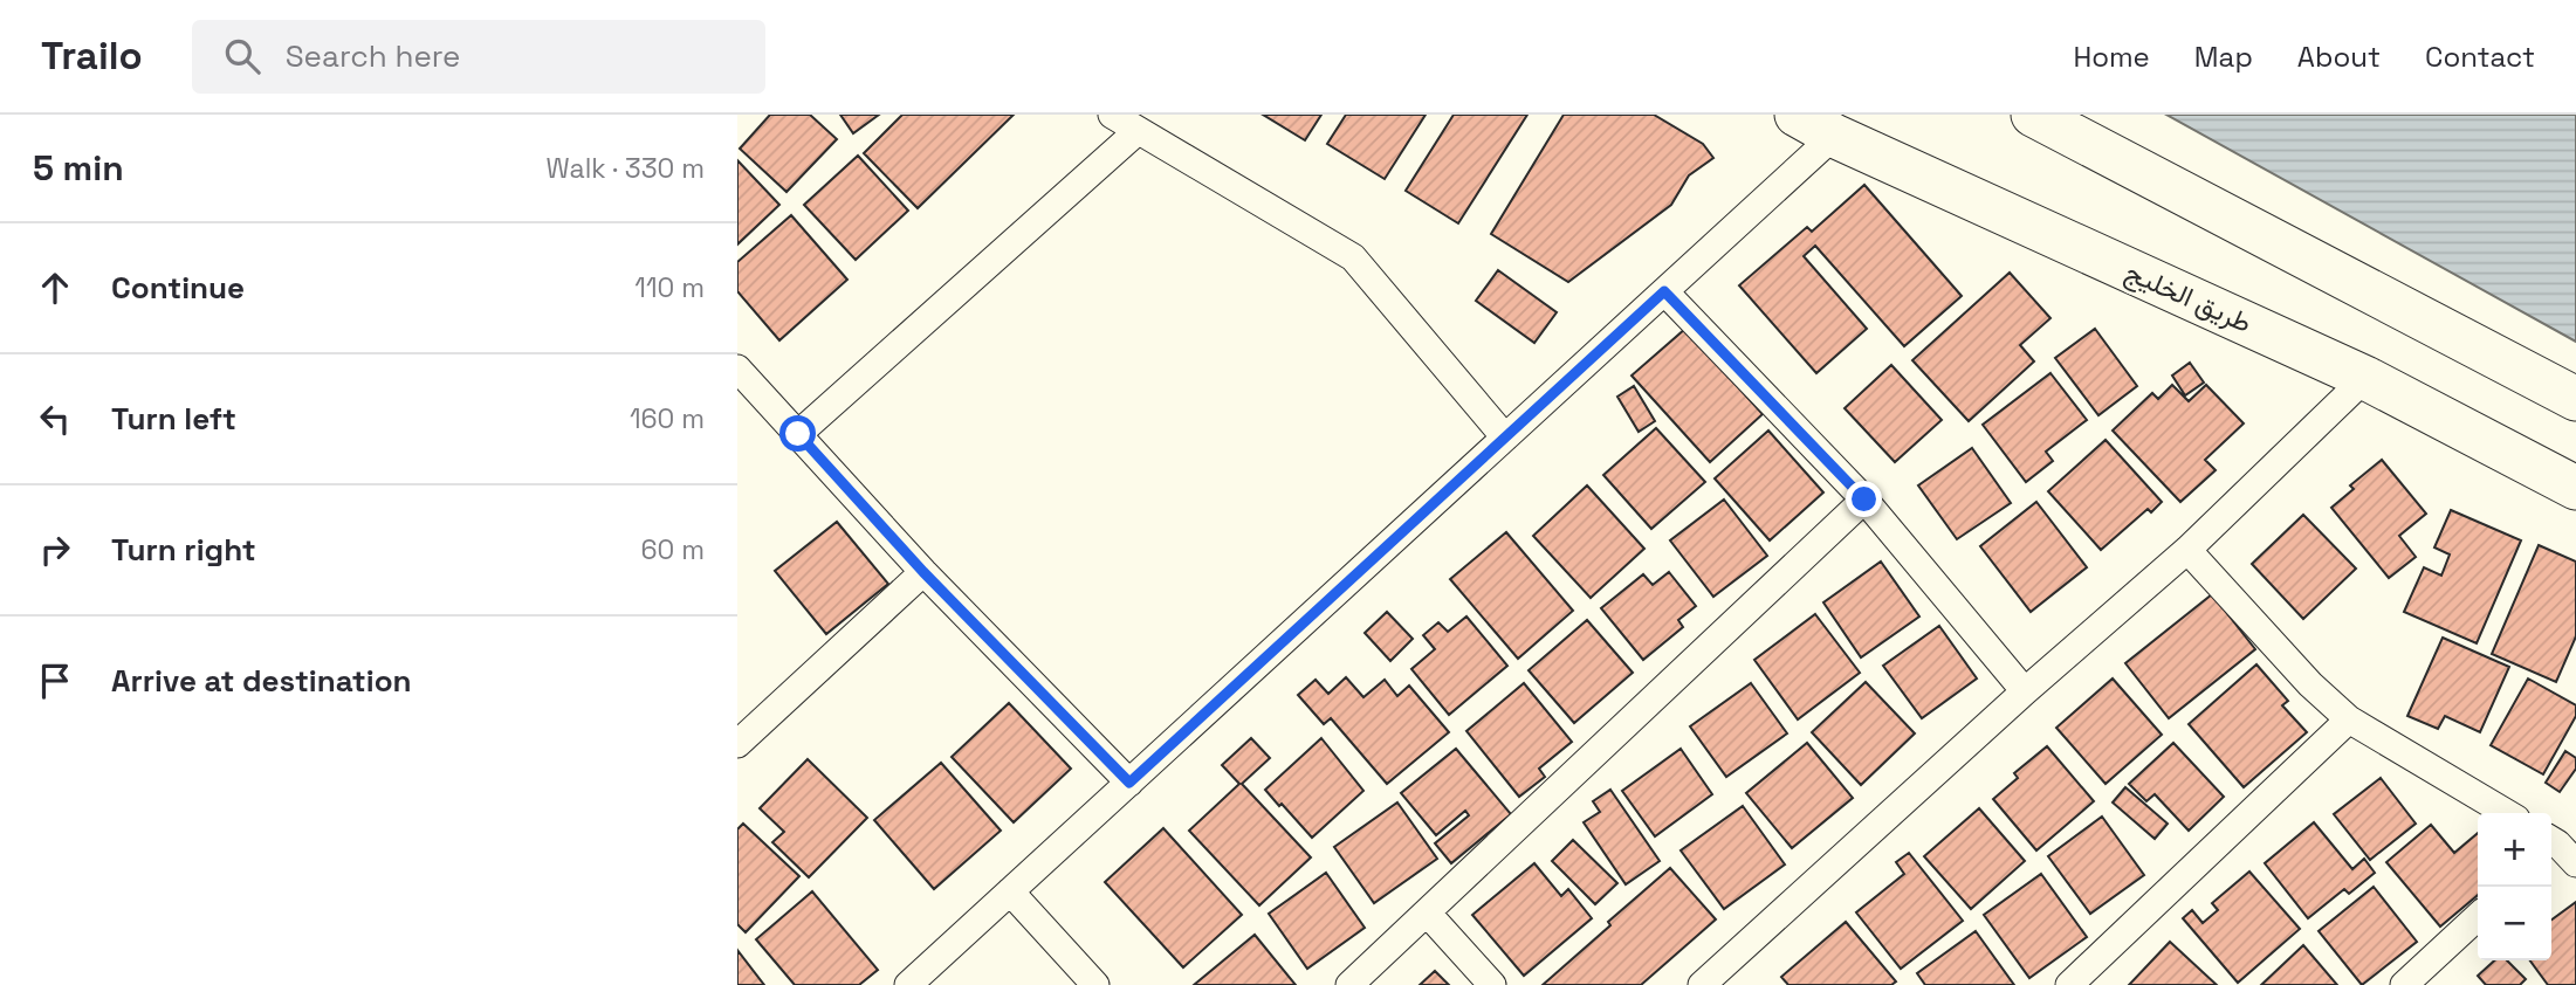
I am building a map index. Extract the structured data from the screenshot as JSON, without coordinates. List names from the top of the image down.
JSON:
{
  "streets": {
    "main road": ["طريق الخليج"]
  },
  "page": {
    "header": "Trailo",
    "search": "Search here",
    "nav": [
      "Home",
      "Map",
      "About",
      "Contact"
    ],
    "heading": ["5 min", "Walk · 330 m"],
    "list": [
      ["Continue", "110 m"],
      ["Turn left", "160 m"],
      ["Turn right", "60 m"],
      "Arrive at destination"
    ],
    "map_buttons": ["+", "−"]
  }
}
